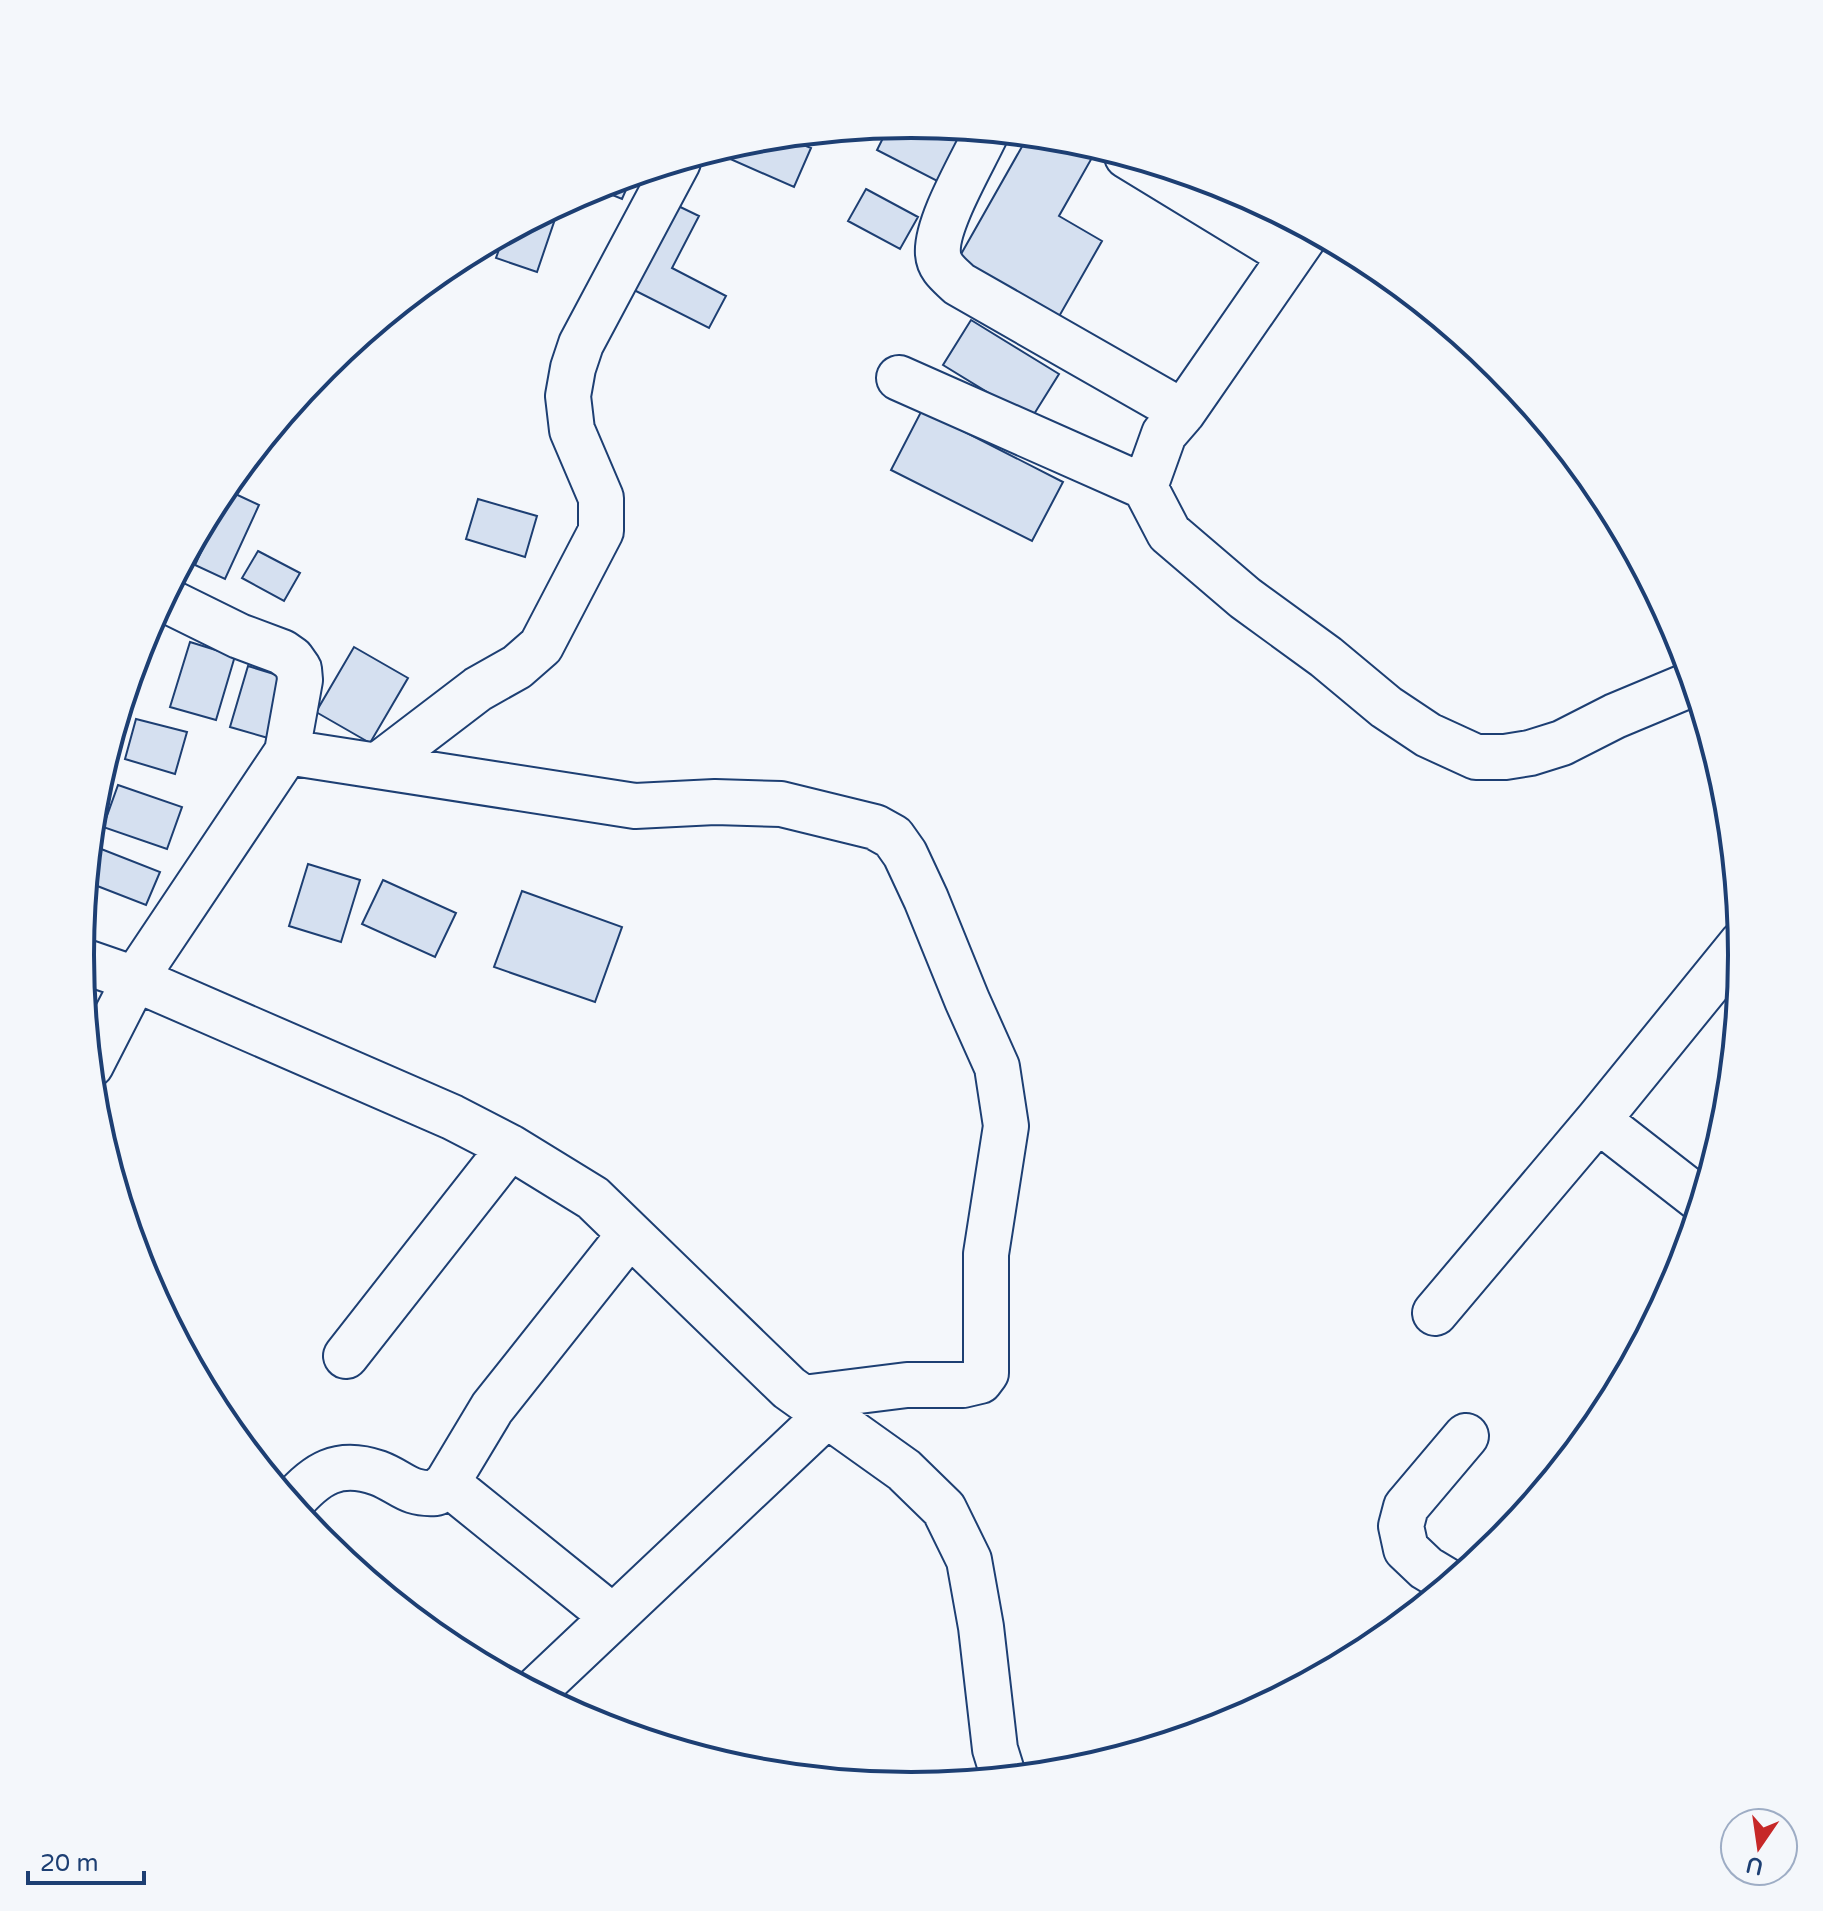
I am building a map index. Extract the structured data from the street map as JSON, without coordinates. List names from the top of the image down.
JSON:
{
  "scale_bar": "20 m",
  "north": "bottom"
}
